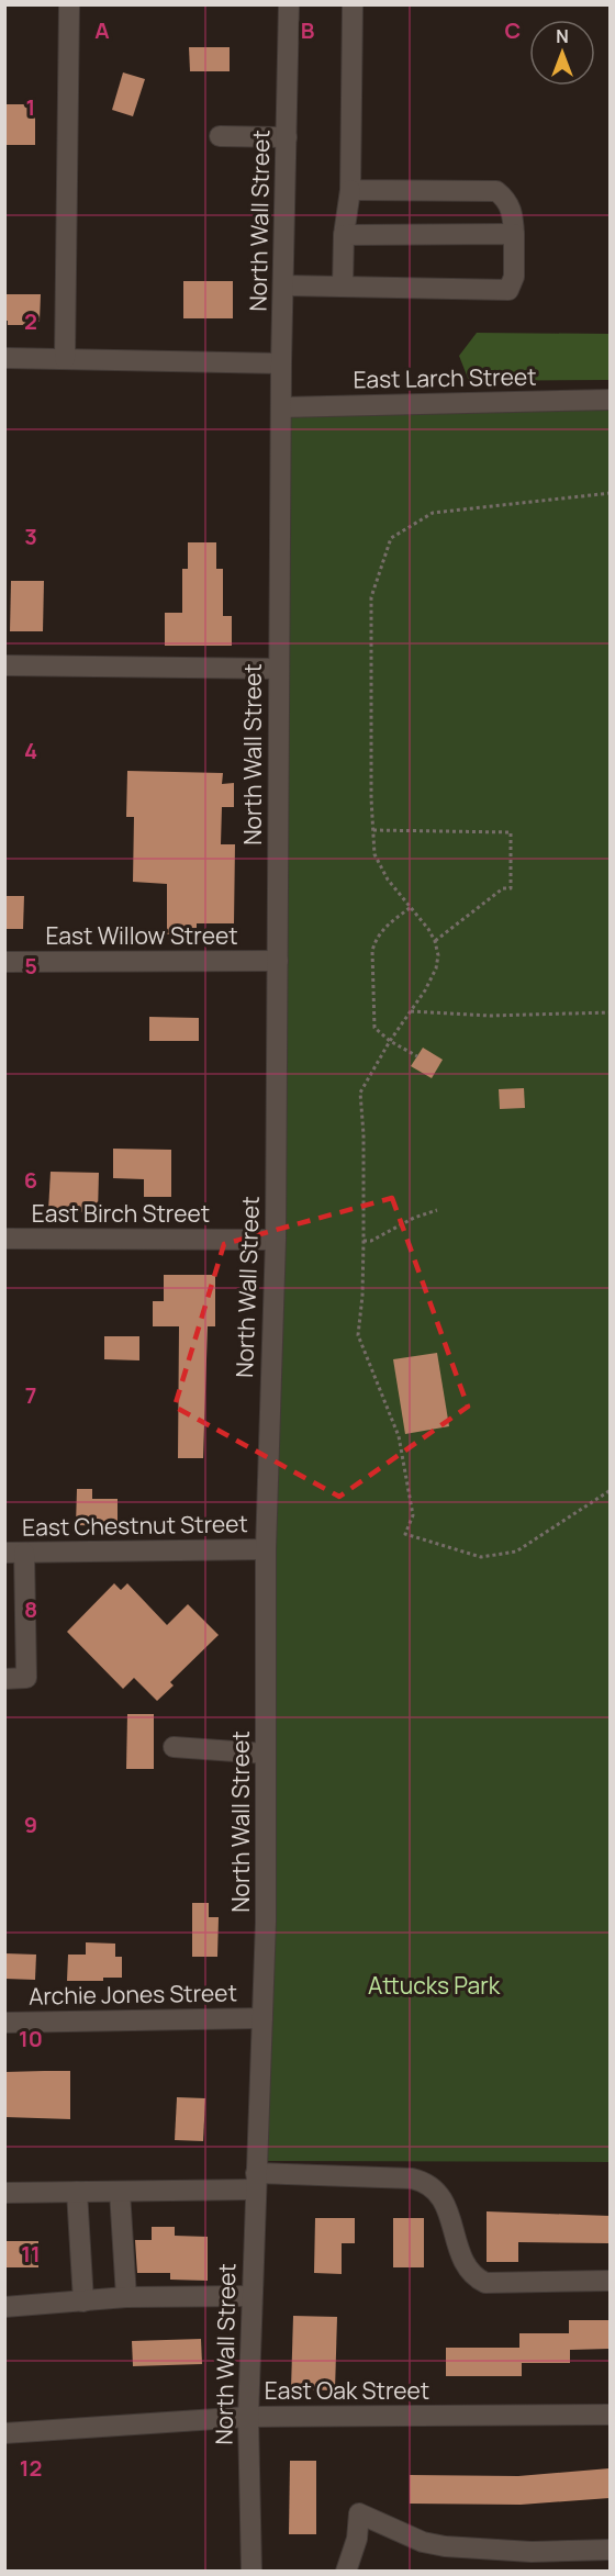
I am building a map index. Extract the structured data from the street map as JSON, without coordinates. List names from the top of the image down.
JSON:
{
  "streets": {
    "street": [
      "North Wall Street",
      "East Larch Street",
      "East Willow Street",
      "East Birch Street",
      "East Chestnut Street",
      "Archie Jones Street",
      "East Oak Street"
    ]
  },
  "crossings": [
    ["North Wall Street", "East Larch Street"],
    ["North Wall Street", "East Willow Street"],
    ["North Wall Street", "East Birch Street"],
    ["North Wall Street", "East Chestnut Street"],
    ["North Wall Street", "Archie Jones Street"],
    ["North Wall Street", "East Oak Street"]
  ],
  "parks": ["Attucks Park"],
  "north": "top",
  "grid": {
    "columns": ["A", "B", "C"],
    "rows": [
      "1",
      "2",
      "3",
      "4",
      "5",
      "6",
      "7",
      "8",
      "9",
      "10",
      "11",
      "12"
    ]
  }
}
